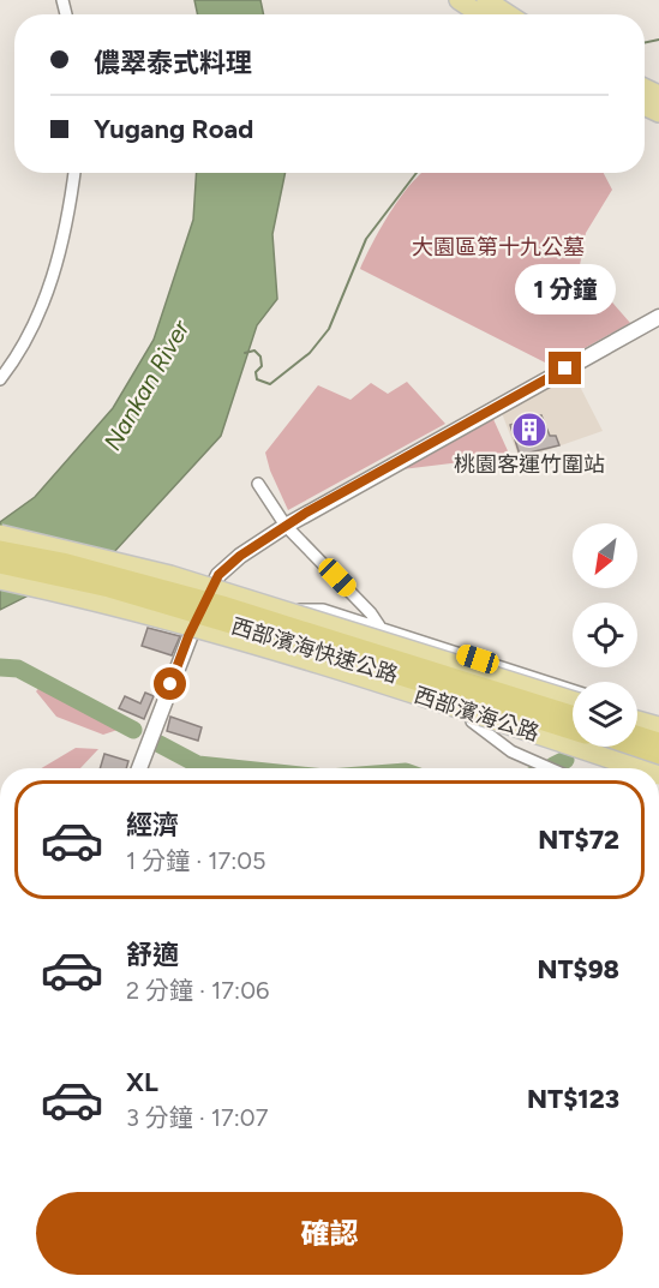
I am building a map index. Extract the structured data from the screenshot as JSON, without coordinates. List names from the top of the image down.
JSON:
{
  "streets": {
    "highway": ["西部濱海快速公路"],
    "main road": ["西部濱海公路"]
  },
  "water": ["Nankan River"],
  "parks": ["大園區第十九公墓"],
  "places": {
    "building": ["桃園客運竹圍站"]
  },
  "north": "bottom left",
  "page": {
    "banner": ["儂翠泰式料理", "Yugang Road"],
    "bubble": "1 分鐘",
    "list": [
      {
        "name": "經濟",
        "note": "1 分鐘 · 17:05",
        "value": "NT$72"
      },
      {
        "name": "舒適",
        "note": "2 分鐘 · 17:06",
        "value": "NT$98"
      },
      {
        "name": "XL",
        "note": "3 分鐘 · 17:07",
        "value": "NT$123"
      }
    ],
    "buttons": "確認"
  }
}
